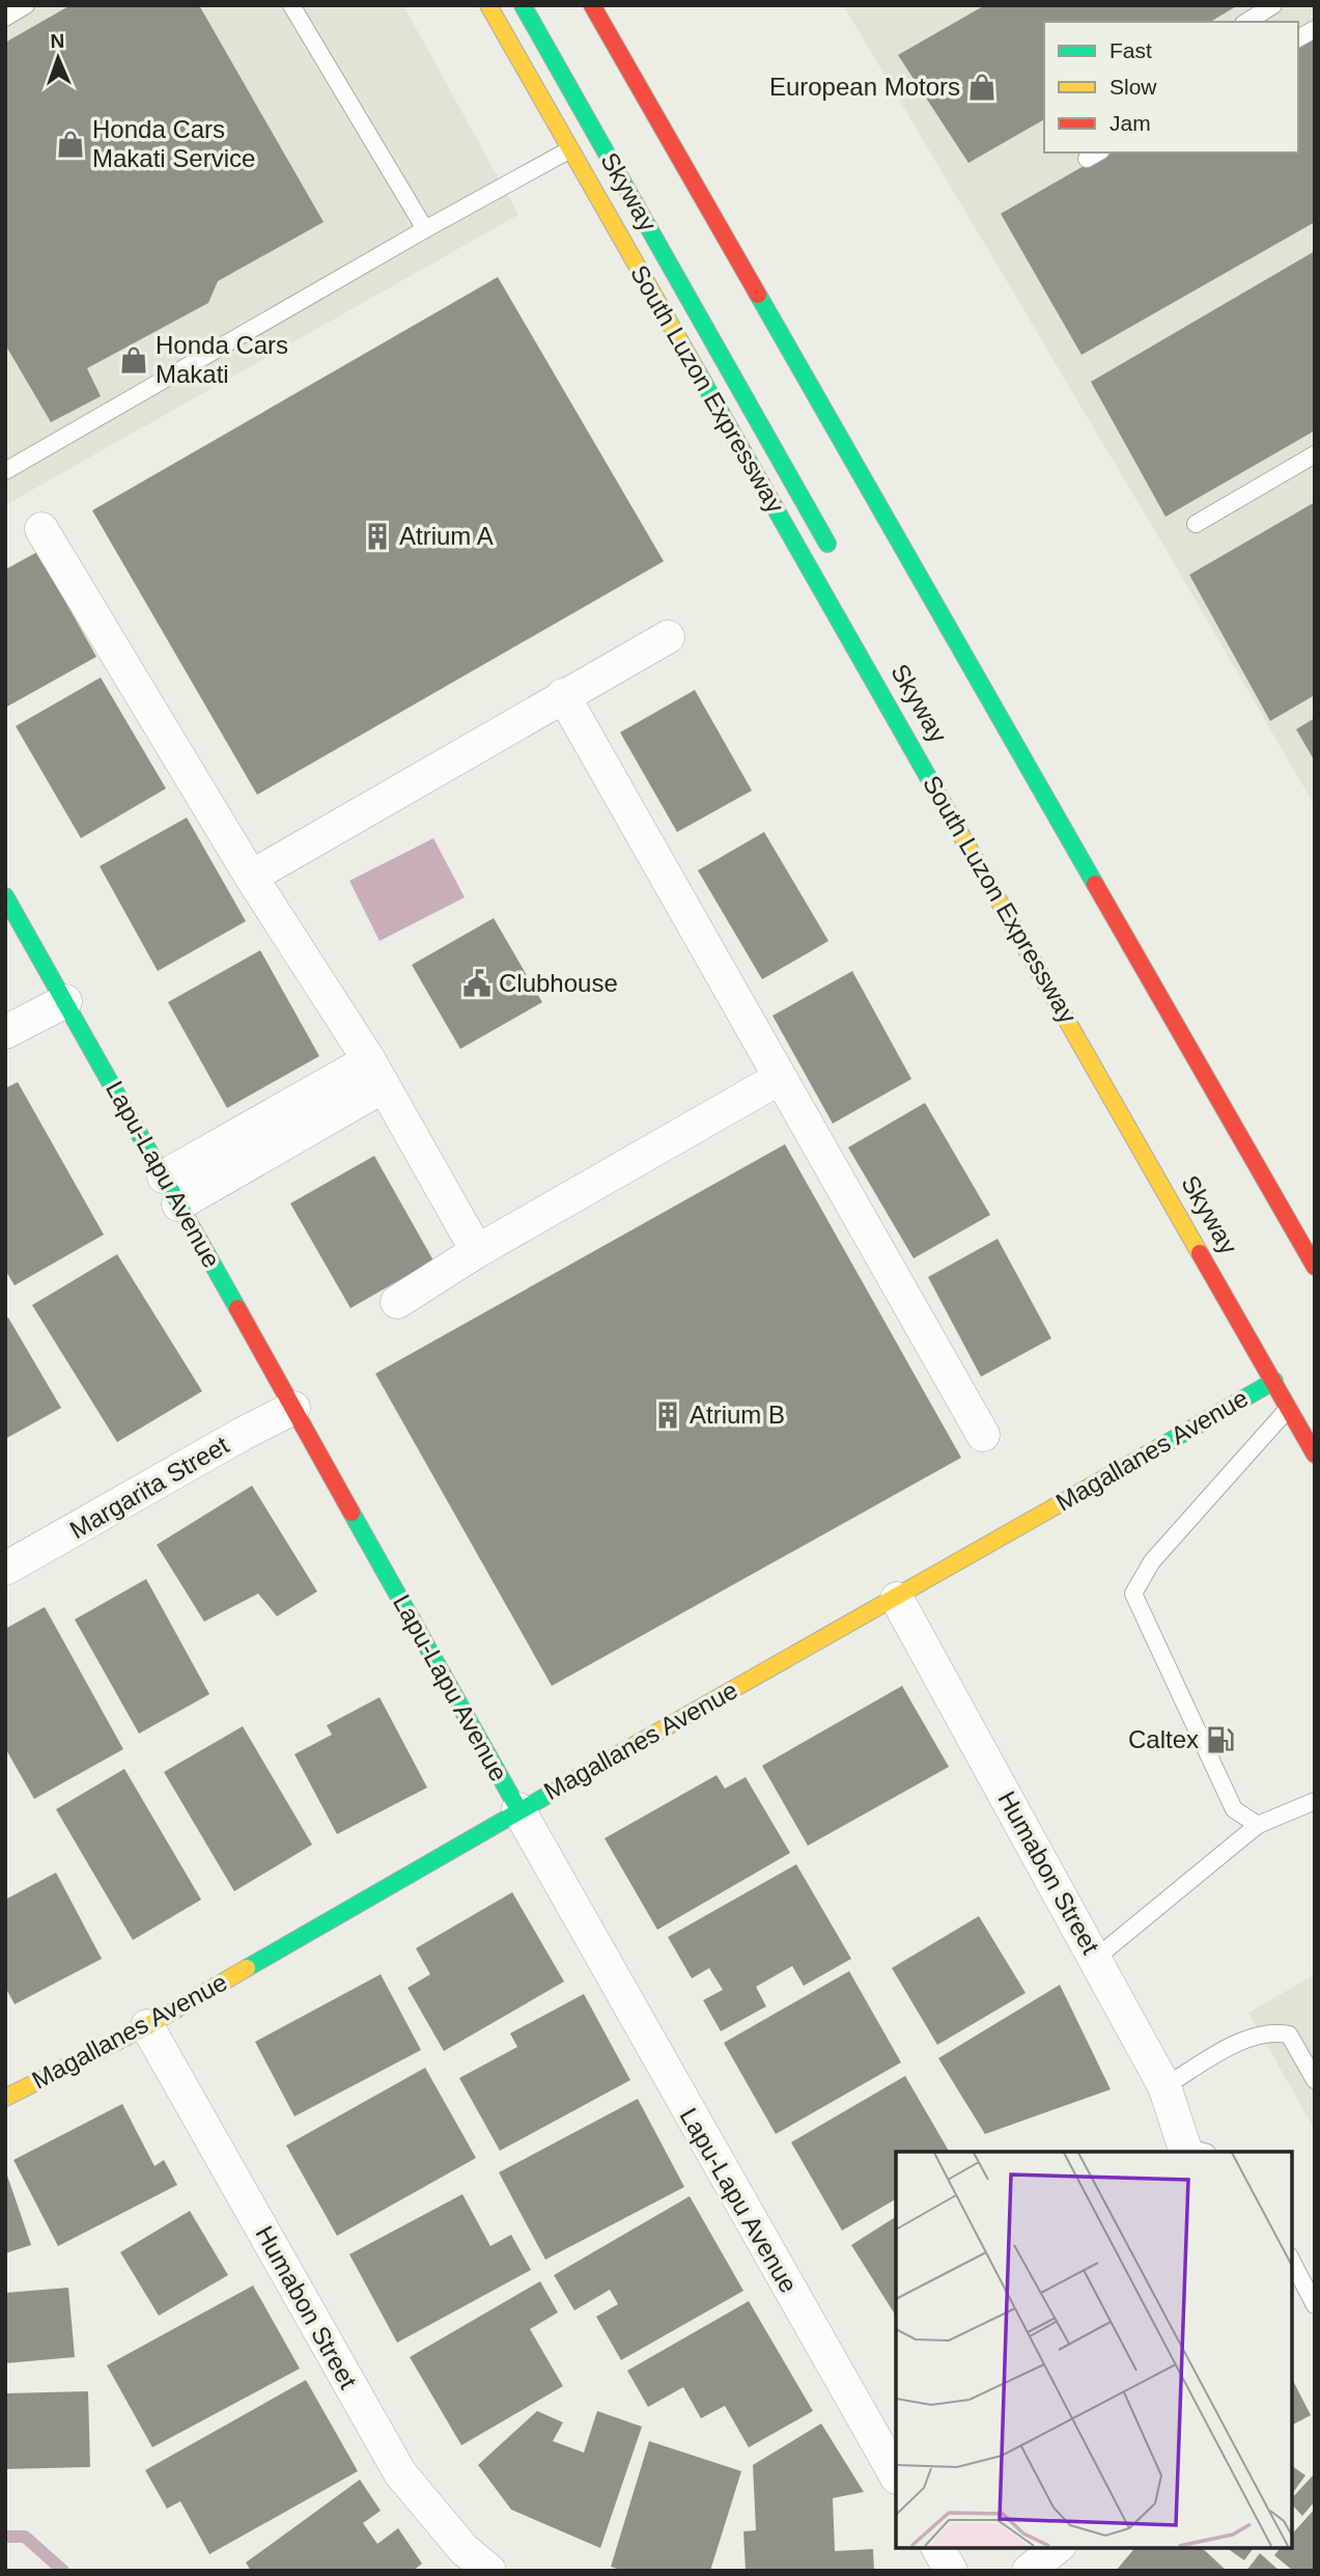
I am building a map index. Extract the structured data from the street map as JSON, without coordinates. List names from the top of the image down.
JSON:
{
  "streets": {
    "main road": [
      "Skyway",
      "South Luzon Expressway",
      "Lapu-Lapu Avenue",
      "Magallanes Avenue"
    ],
    "street": ["Margarita Street", "Humabon Street"]
  },
  "crossings": [
    ["South Luzon Expressway", "Magallanes Avenue"],
    ["Lapu-Lapu Avenue", "Magallanes Avenue"],
    ["Lapu-Lapu Avenue", "Margarita Street"],
    ["Magallanes Avenue", "Humabon Street"]
  ],
  "places": {
    "shop": ["European Motors", "Honda Cars Makati Service", "Honda Cars Makati"],
    "building": ["Atrium A", "Atrium B"],
    "public building": ["Clubhouse"],
    "fuel station": ["Caltex"]
  },
  "legend": ["Fast", "Slow", "Jam"],
  "north": "top"
}
